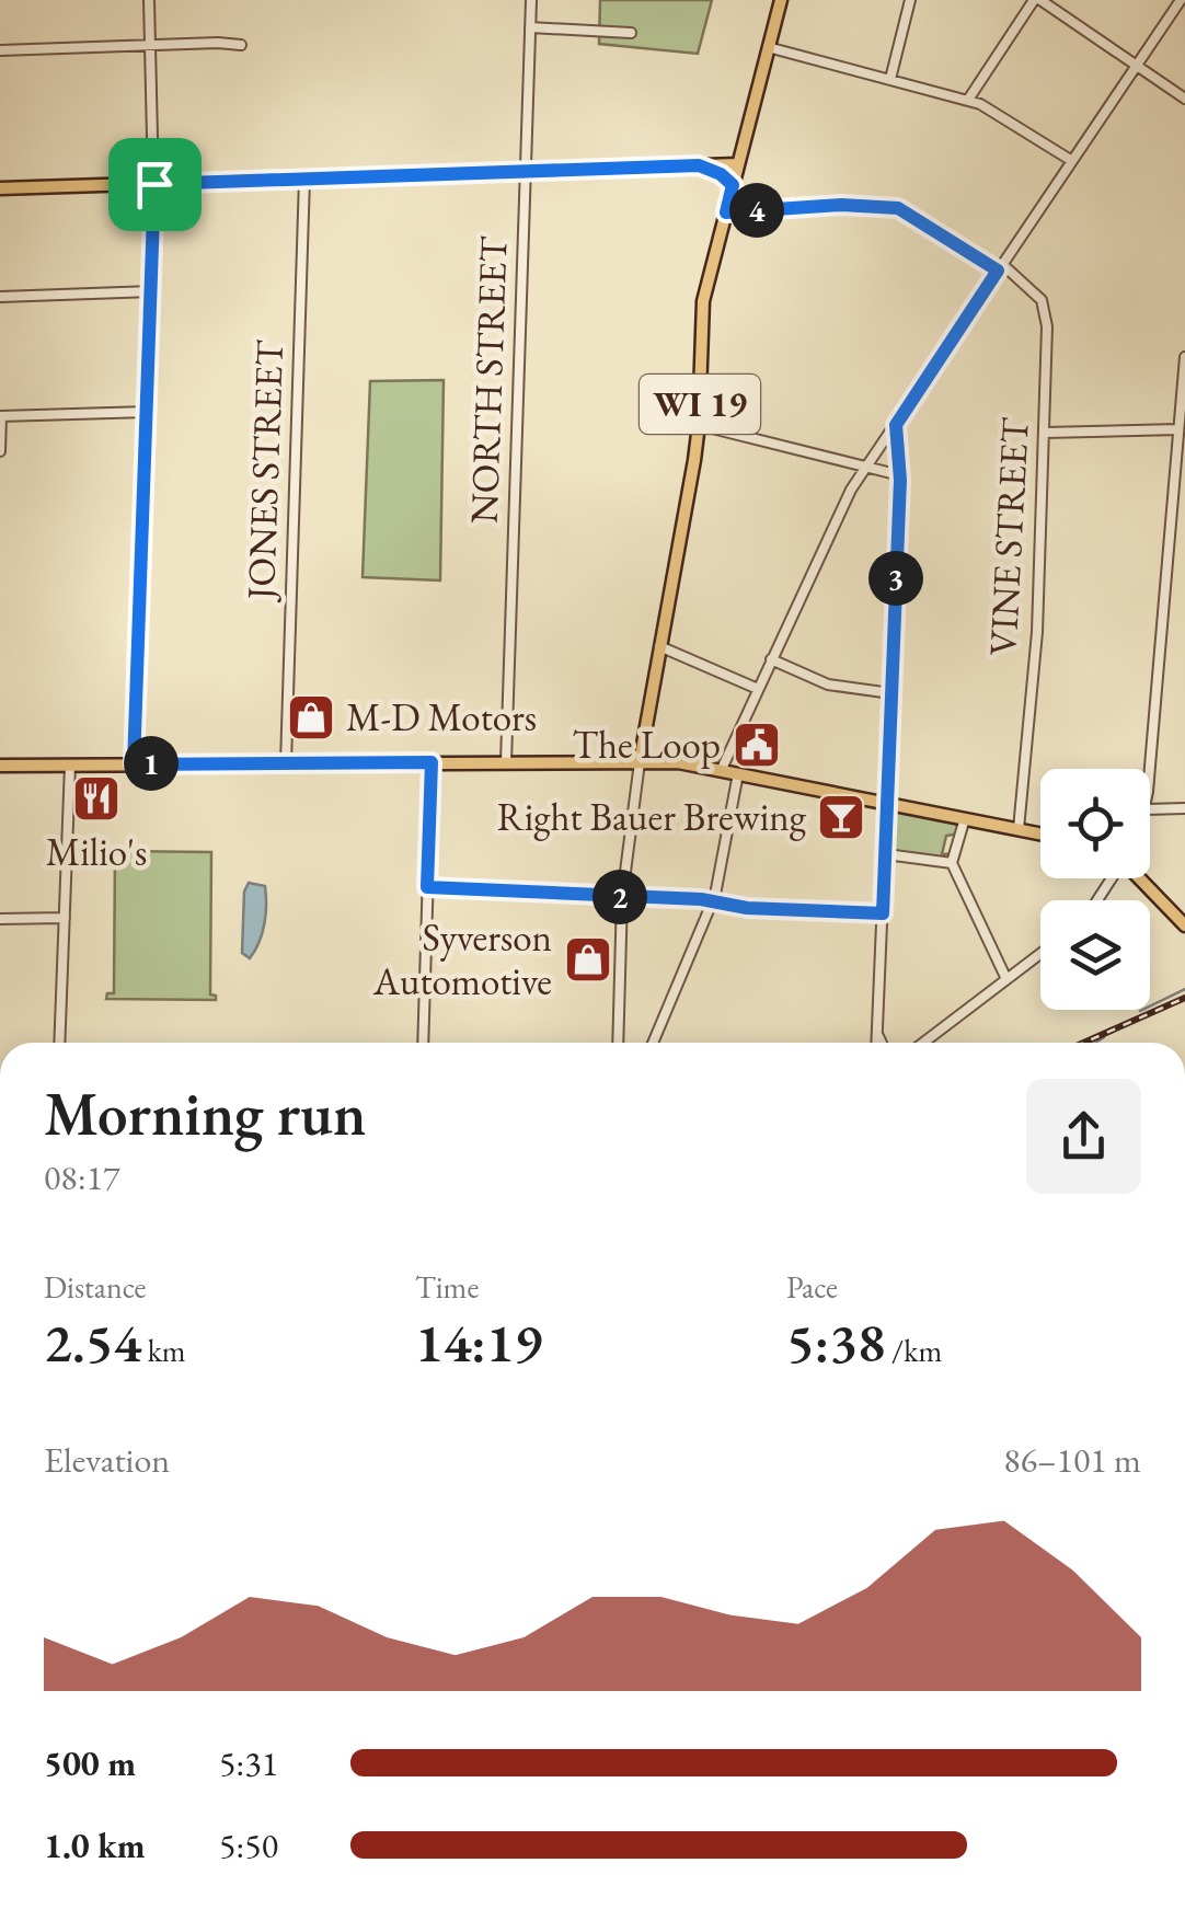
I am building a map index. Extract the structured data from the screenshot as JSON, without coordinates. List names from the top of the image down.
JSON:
{
  "streets": {
    "main road": ["WI 19"],
    "street": ["NORTH STREET", "JONES STREET", "VINE STREET"]
  },
  "crossings": [
    ["WI 19", "VINE STREET"]
  ],
  "places": {
    "shop": ["M-D Motors", "Syverson Automotive"],
    "public building": ["The Loop"],
    "restaurant": ["Milio's"],
    "bar": ["Right Bauer Brewing"]
  },
  "page": {
    "pins": [
      "4",
      "3",
      "1",
      "2"
    ],
    "heading": ["Morning run", "08:17"],
    "stats": [
      ["Distance", "2.54 km"],
      ["Time", "14:19"],
      ["Pace", "5:38 /km"]
    ],
    "chart": ["Elevation", "86–101 m"],
    "list": [
      {
        "name": "500 m",
        "note": "5:31"
      },
      {
        "name": "1.0 km",
        "note": "5:50"
      }
    ]
  }
}
